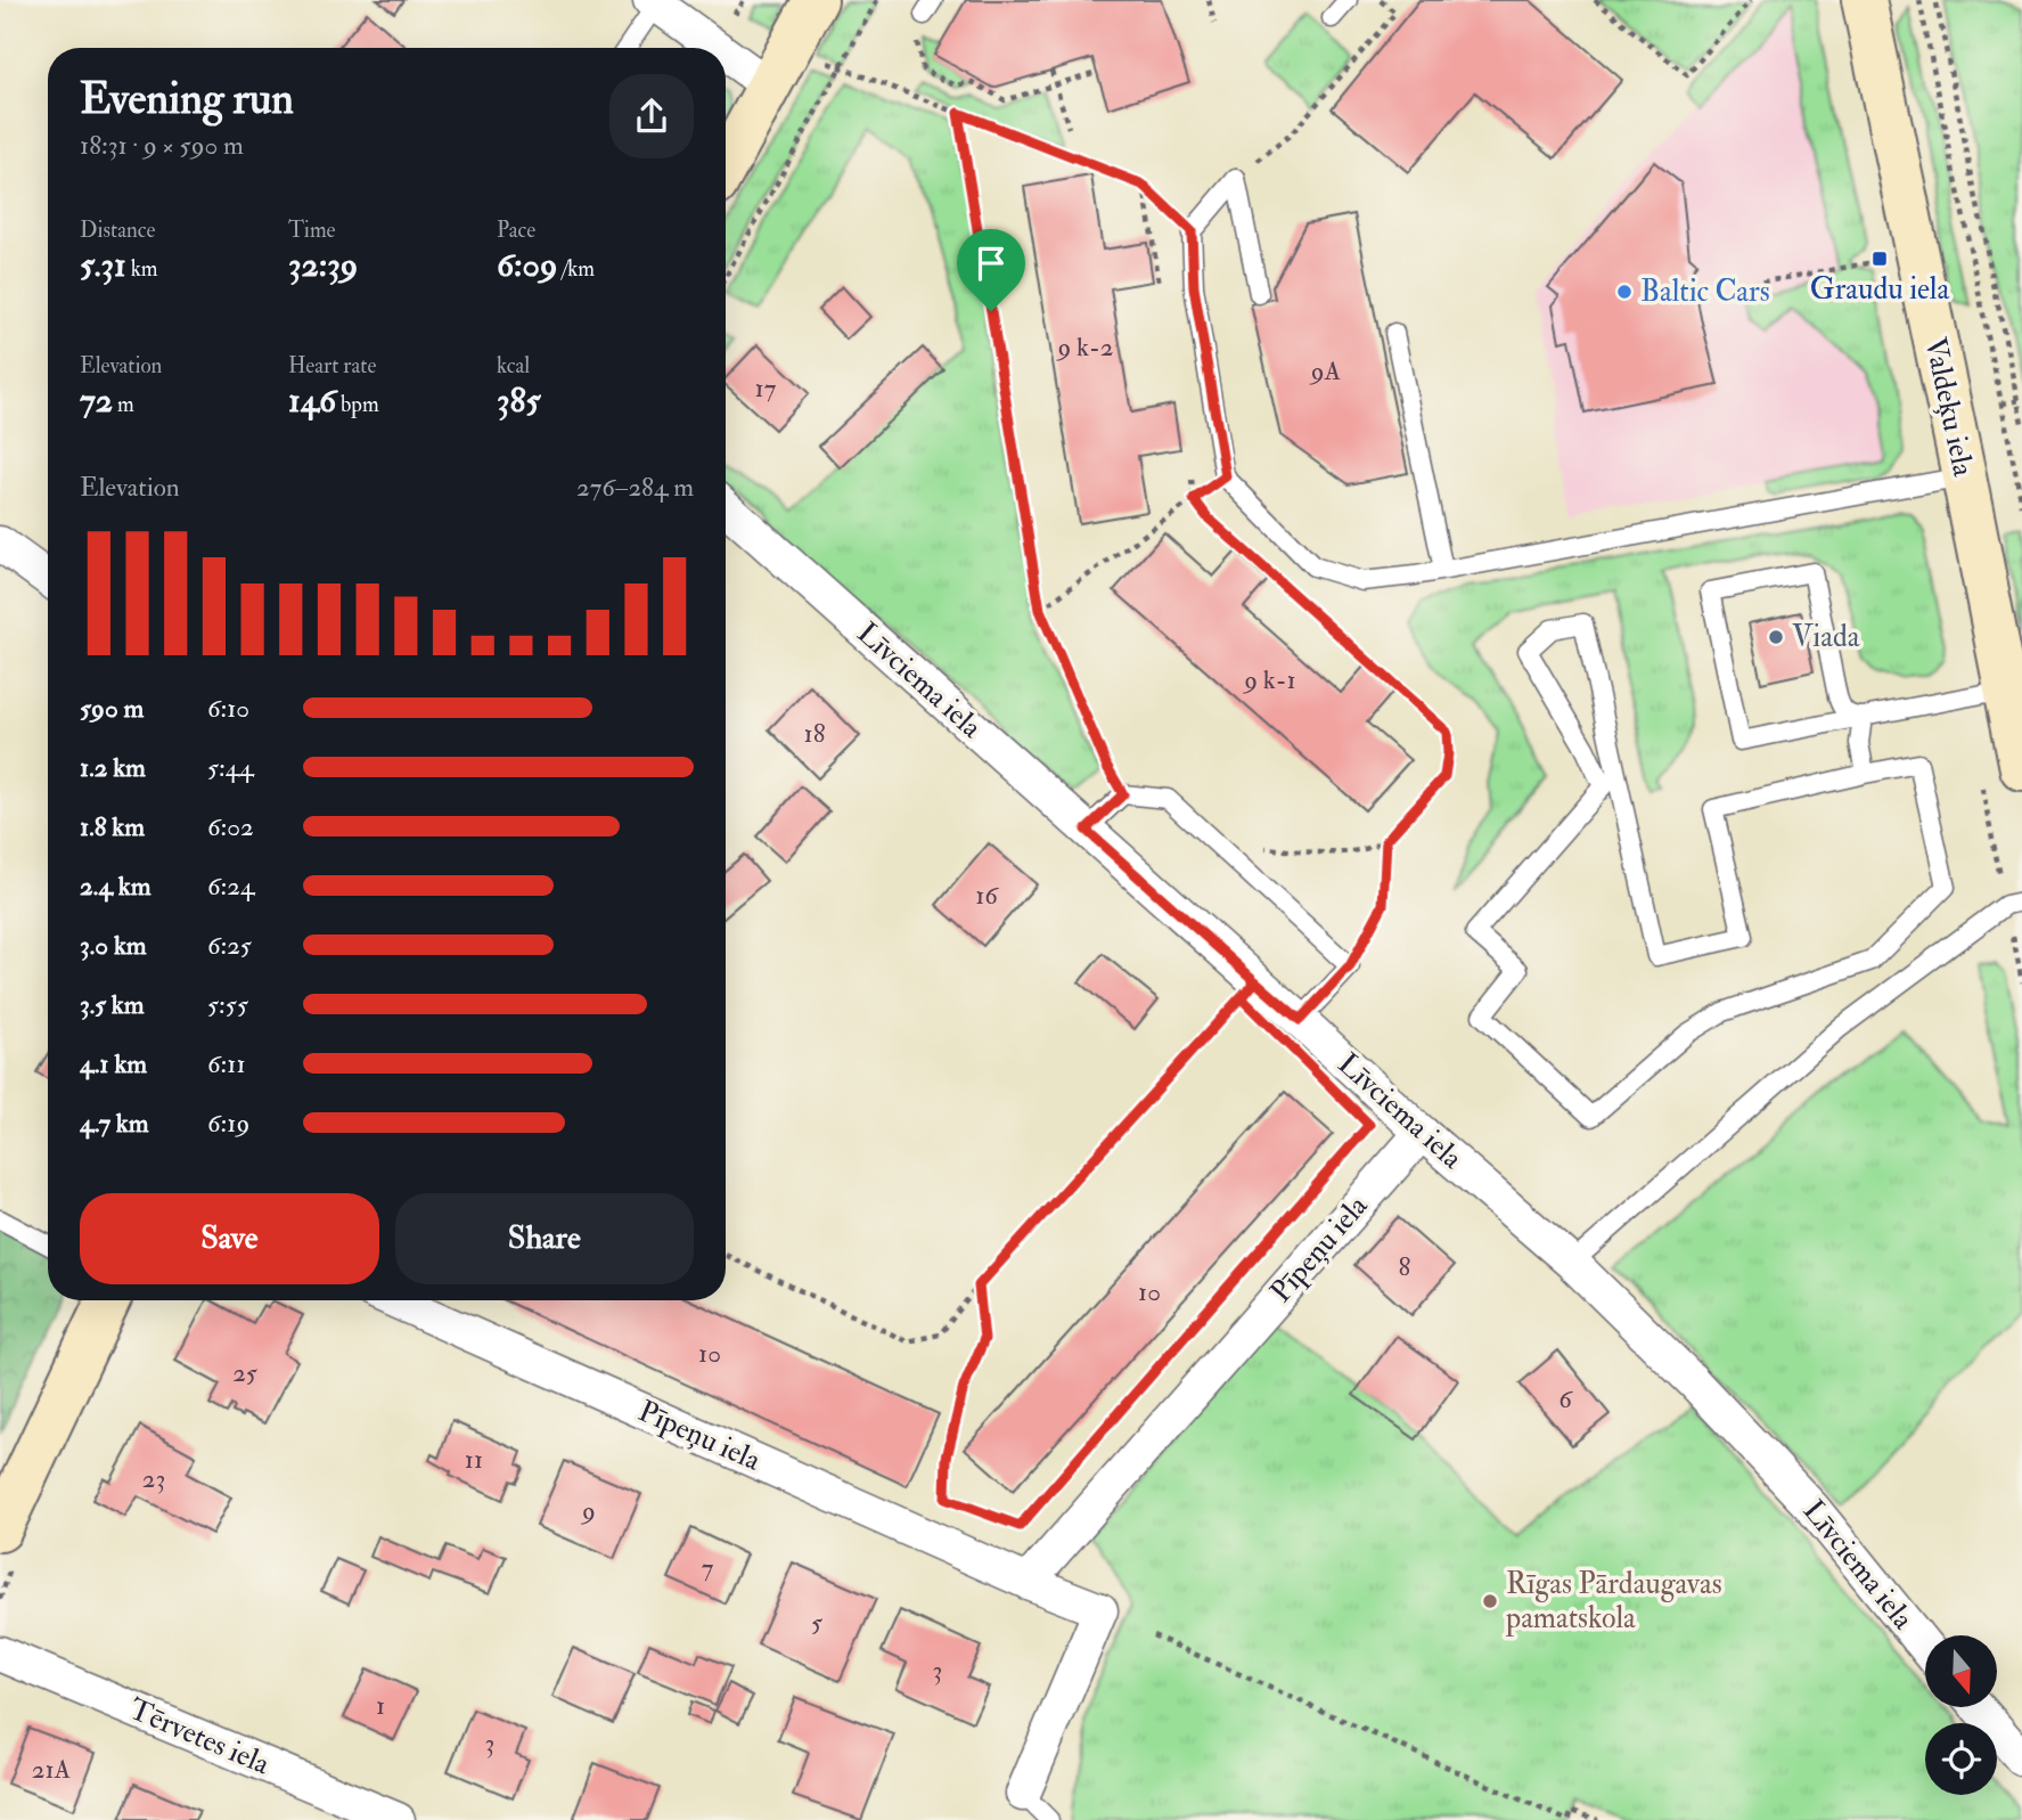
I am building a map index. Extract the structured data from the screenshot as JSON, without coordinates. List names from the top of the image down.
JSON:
{
  "streets": {
    "street": [
      "Valdeķu iela",
      "Līvciema iela",
      "Pīpeņu iela",
      "Tērvetes iela"
    ]
  },
  "crossings": [
    ["Līvciema iela", "Pīpeņu iela"]
  ],
  "places": {
    "transit": ["Graudu iela"],
    "other": ["Baltic Cars", "Viada", "Rīgas Pārdaugavas pamatskola"]
  },
  "house_numbers": [
    "9 k-2",
    "9A",
    "17",
    "9 k-1",
    "18",
    "16",
    "8",
    "10",
    "10",
    "25",
    "6",
    "11",
    "23",
    "9",
    "7",
    "5",
    "3",
    "1",
    "3",
    "21A"
  ],
  "north": "bottom",
  "page": {
    "heading": ["Evening run", "18:31 · 9 × 590 m"],
    "stats": [
      ["Distance", "5.31 km"],
      ["Time", "32:39"],
      ["Pace", "6:09 /km"],
      ["Elevation", "72 m"],
      ["Heart rate", "146 bpm"],
      ["kcal", "385"]
    ],
    "chart": ["Elevation", "276–284 m"],
    "list": [
      {
        "name": "590 m",
        "note": "6:10"
      },
      {
        "name": "1.2 km",
        "note": "5:44"
      },
      {
        "name": "1.8 km",
        "note": "6:02"
      },
      {
        "name": "2.4 km",
        "note": "6:24"
      },
      {
        "name": "3.0 km",
        "note": "6:25"
      },
      {
        "name": "3.5 km",
        "note": "5:55"
      },
      {
        "name": "4.1 km",
        "note": "6:11"
      },
      {
        "name": "4.7 km",
        "note": "6:19"
      }
    ],
    "buttons": ["Save", "Share"]
  }
}
